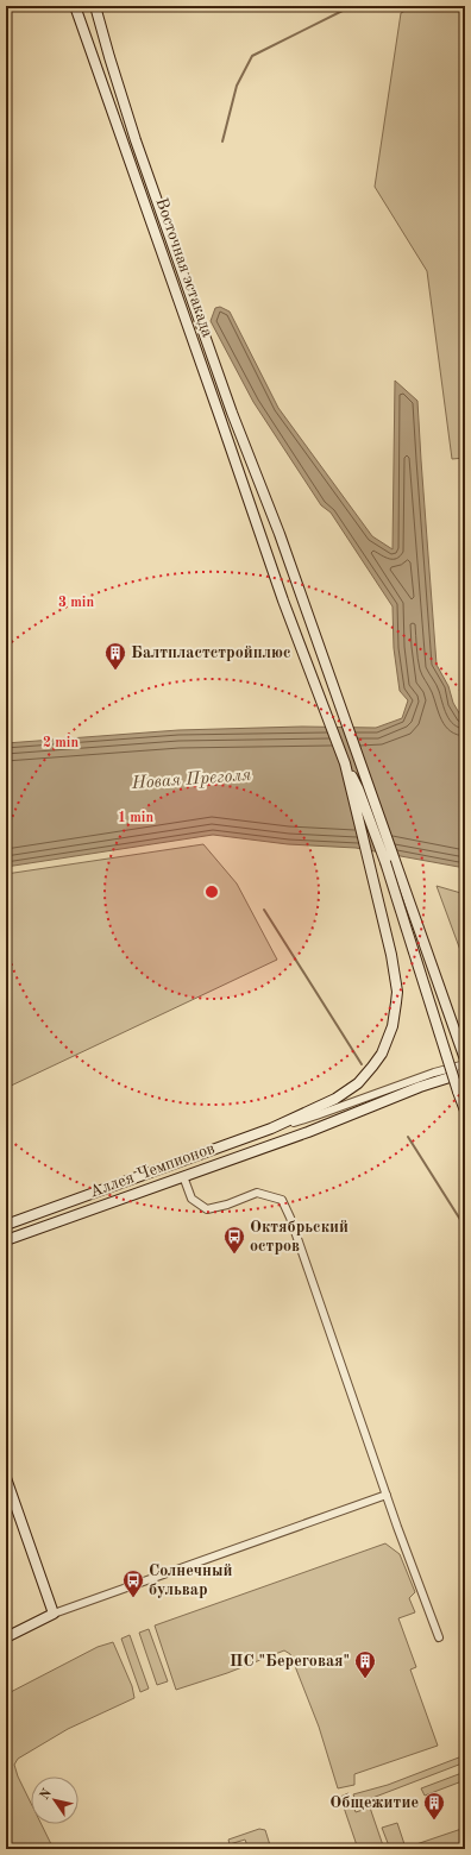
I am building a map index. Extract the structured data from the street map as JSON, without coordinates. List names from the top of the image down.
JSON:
{
  "streets": {
    "main road": ["Восточная эстакада", "Аллея Чемпионов"]
  },
  "crossings": [
    ["Восточная эстакада", "Аллея Чемпионов"]
  ],
  "water": ["Новая Преголя"],
  "places": {
    "building": ["Балтпластстройплюс", "ПС \"Береговая\"", "Общежитие"],
    "bus stop": ["Октябрьский остров", "Солнечный бульвар"]
  },
  "north": "top left",
  "rings": ["3 min", "2 min", "1 min"]
}
